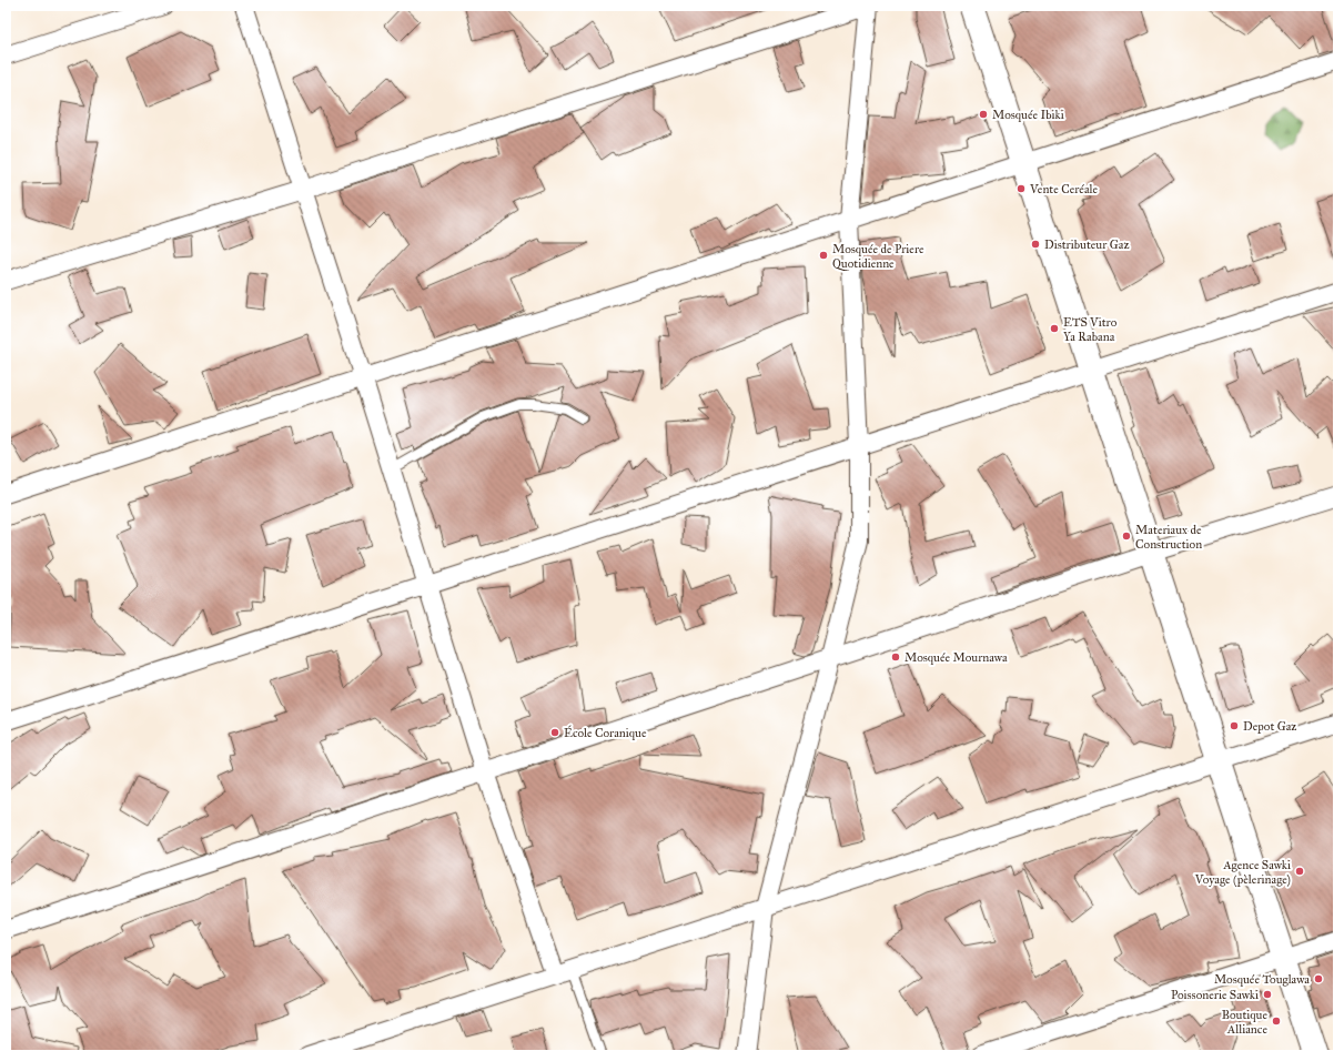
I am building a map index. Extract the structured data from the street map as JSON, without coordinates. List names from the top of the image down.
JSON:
{
  "places": [
    "Mosquée Ibiki",
    "Vente Ceréale",
    "Distributeur Gaz",
    "Mosquée de Priere Quotidienne",
    "ETS Vitro Ya Rabana",
    "Materiaux de Construction",
    "Mosquée Mournawa",
    "Depot Gaz",
    "École Coranique",
    "Agence Sawki Voyage (pèlerinage)",
    "Mosquée Touglawa",
    "Poissonerie Sawki",
    "Boutique Alliance"
  ]
}
